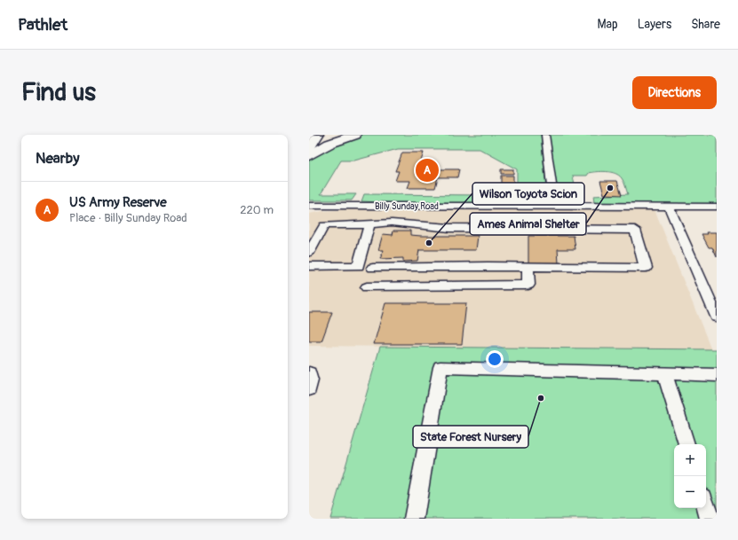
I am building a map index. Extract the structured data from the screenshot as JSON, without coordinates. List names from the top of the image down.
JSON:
{
  "streets": {
    "street": ["Billy Sunday Road"]
  },
  "places": ["Ames Animal Shelter", "Wilson Toyota Scion", "State Forest Nursery"],
  "page": {
    "header": "Pathlet",
    "nav": ["Map", "Layers", "Share"],
    "buttons": "Directions",
    "title": "Find us",
    "heading": "Nearby",
    "pins": "A",
    "list": [
      {
        "mark": "A",
        "name": "US Army Reserve",
        "note": "Place · Billy Sunday Road",
        "value": "220 m"
      }
    ],
    "map_buttons": ["+", "−"]
  }
}
